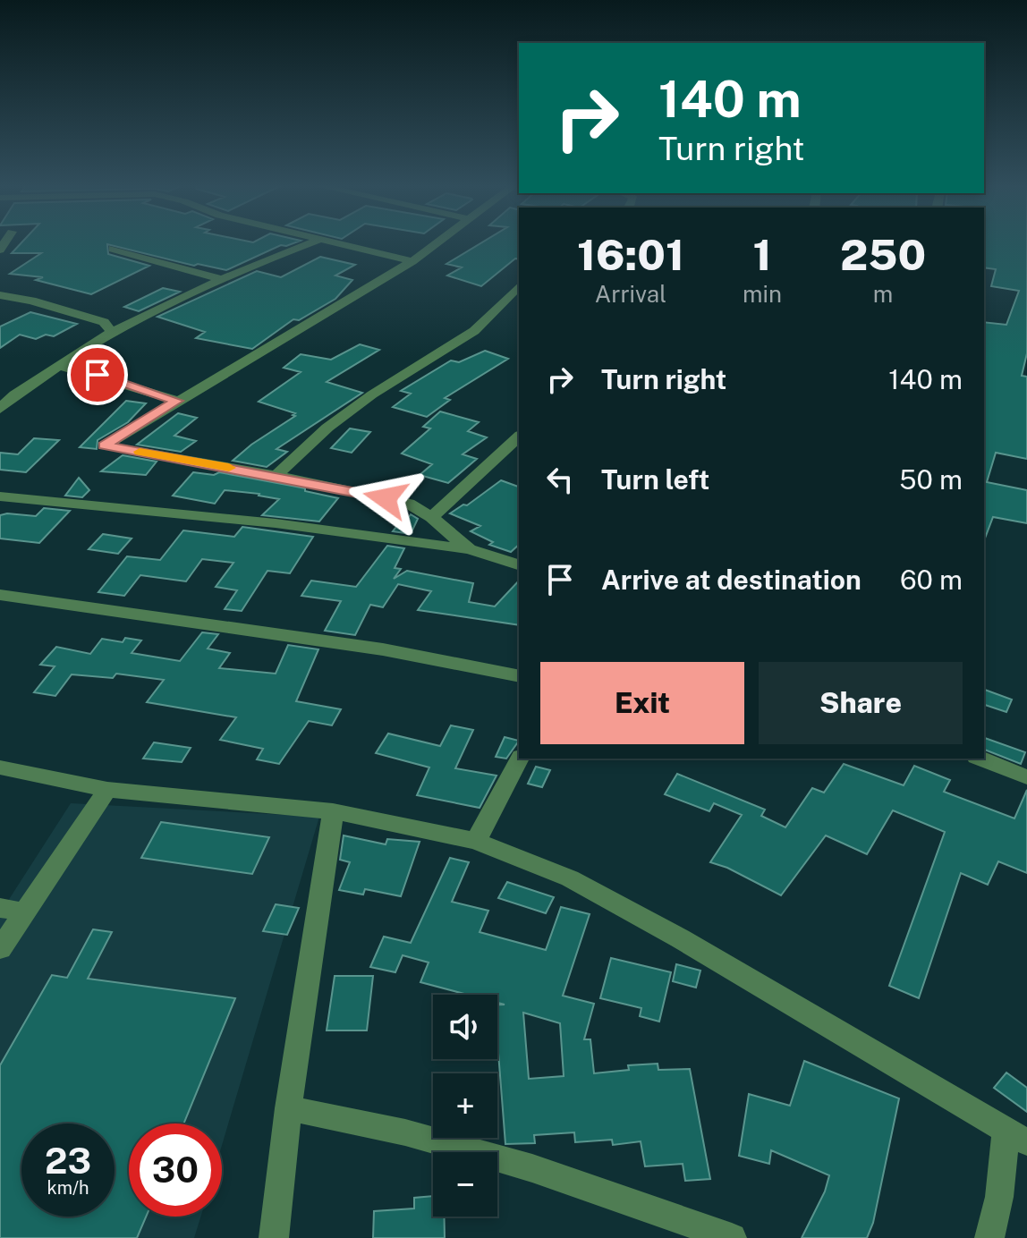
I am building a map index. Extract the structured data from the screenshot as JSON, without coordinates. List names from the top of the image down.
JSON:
{
  "page": {
    "turn": ["140 m", "Turn right"],
    "eta": [
      "16:01",
      "Arrival",
      "1",
      "min",
      "250",
      "m"
    ],
    "list": [
      {
        "name": "Turn right",
        "value": "140 m"
      },
      {
        "name": "Turn left",
        "value": "50 m"
      },
      {
        "name": "Arrive at destination",
        "value": "60 m"
      }
    ],
    "buttons": ["Exit", "Share"],
    "map_buttons": ["+", "−"],
    "speed": "23 km/h",
    "limit": "30"
  }
}
